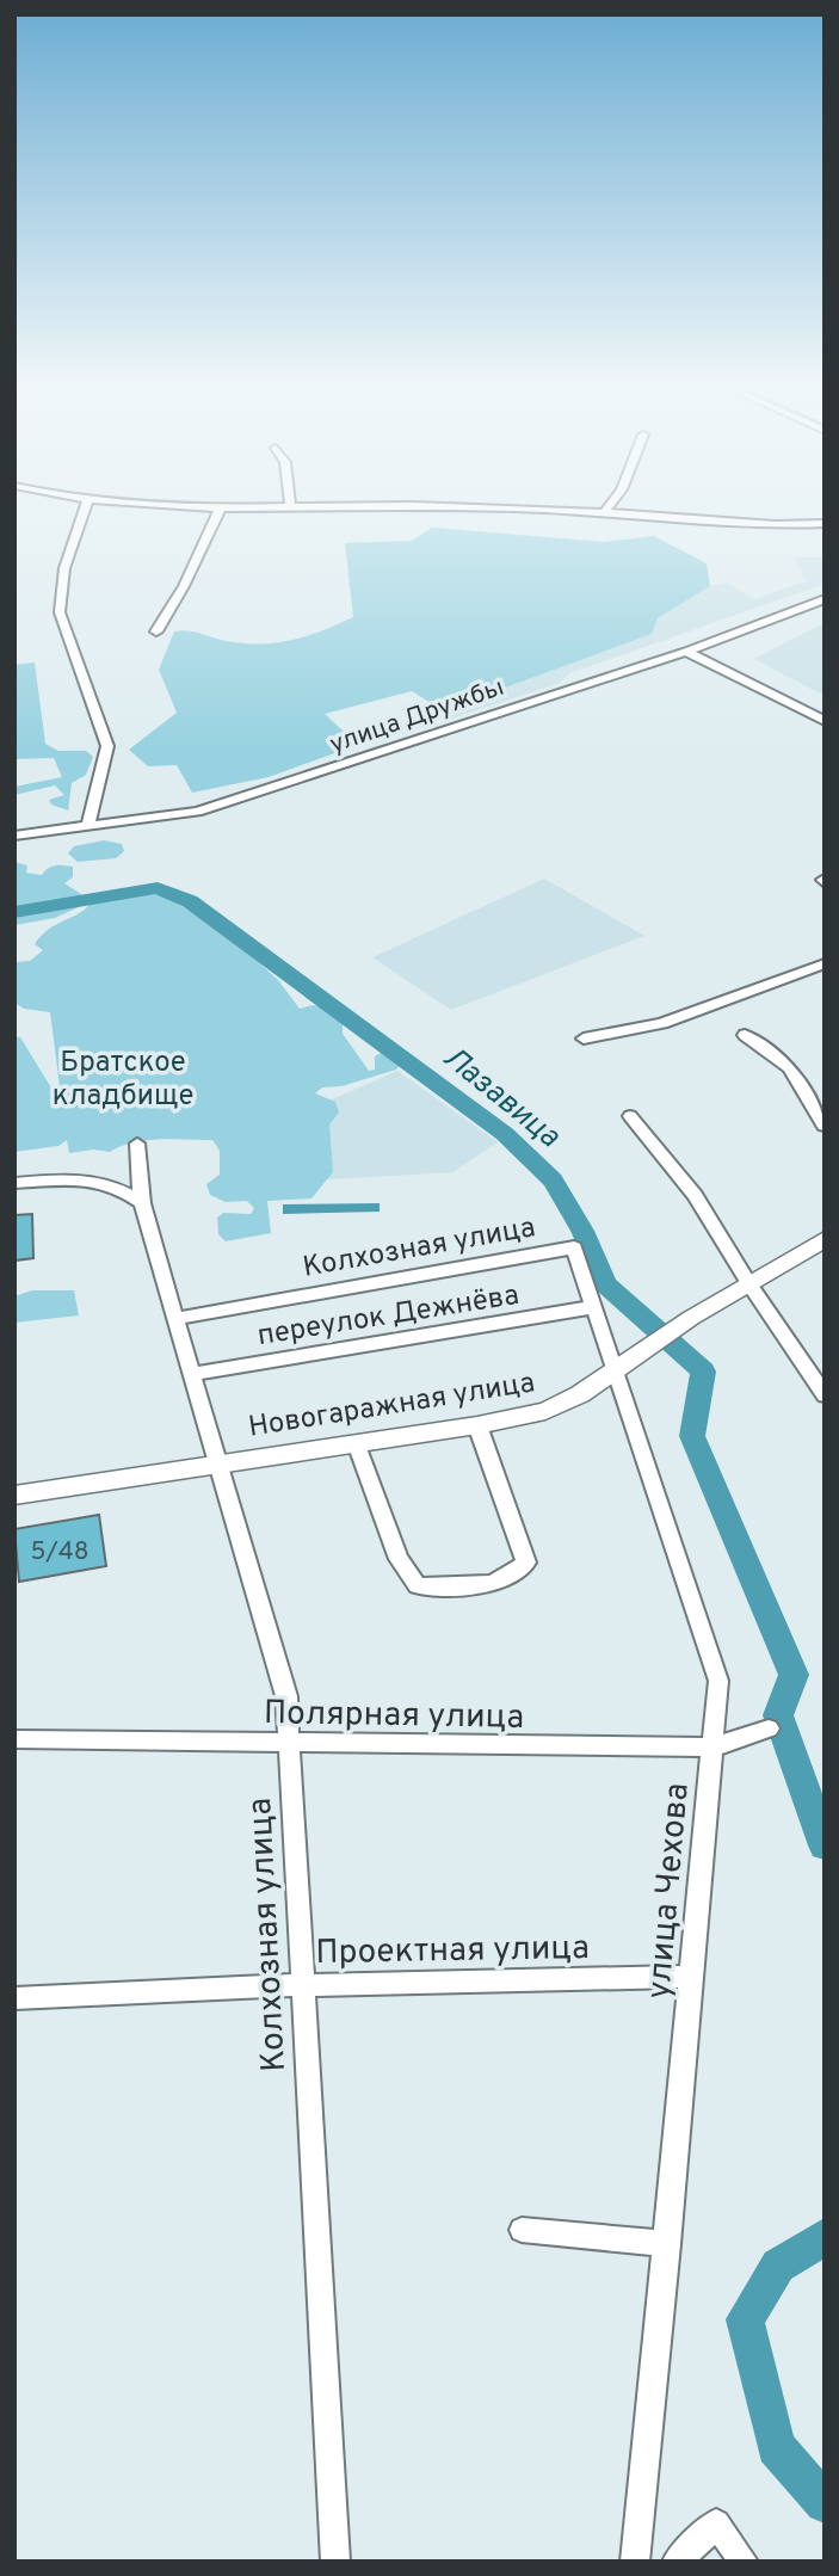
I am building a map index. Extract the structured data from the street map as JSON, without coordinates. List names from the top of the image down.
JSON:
{
  "streets": {
    "main road": ["Новогаражная улица"],
    "street": [
      "улица Дружбы",
      "Колхозная улица",
      "переулок Дежнёва",
      "Полярная улица",
      "улица Чехова",
      "Проектная улица"
    ]
  },
  "crossings": [
    ["Колхозная улица", "переулок Дежнёва"],
    ["Колхозная улица", "Новогаражная улица"],
    ["Колхозная улица", "Полярная улица"],
    ["Колхозная улица", "улица Чехова"],
    ["Колхозная улица", "Проектная улица"],
    ["переулок Дежнёва", "улица Чехова"],
    ["Новогаражная улица", "улица Чехова"],
    ["Полярная улица", "улица Чехова"],
    ["улица Чехова", "Проектная улица"]
  ],
  "water": ["Лазавица"],
  "parks": ["Братское кладбище"],
  "house_numbers": ["5/48"]
}
